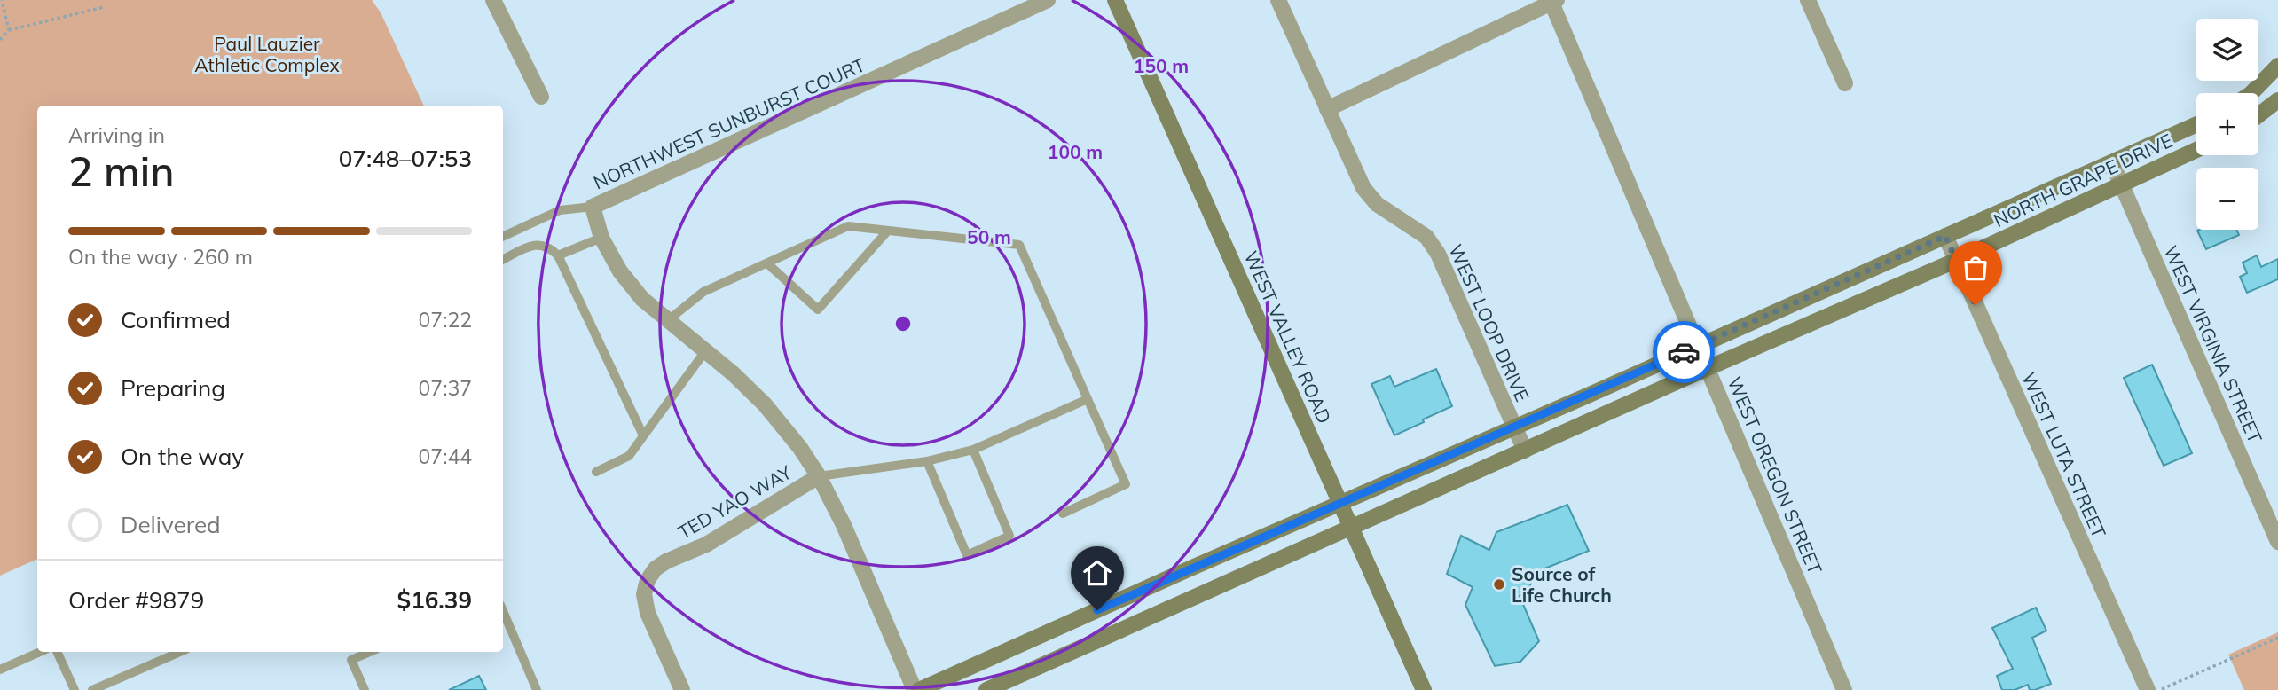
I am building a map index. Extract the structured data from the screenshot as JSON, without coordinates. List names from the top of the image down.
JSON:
{
  "streets": {
    "main road": ["NORTH GRAPE DRIVE", "WEST VALLEY ROAD"],
    "street": [
      "NORTHWEST SUNBURST COURT",
      "WEST LOOP DRIVE",
      "WEST VIRGINIA STREET",
      "WEST LUTA STREET",
      "WEST OREGON STREET",
      "TED YAO WAY"
    ]
  },
  "crossings": [
    ["NORTHWEST SUNBURST COURT", "TED YAO WAY"],
    ["NORTH GRAPE DRIVE", "WEST LOOP DRIVE"],
    ["NORTH GRAPE DRIVE", "WEST VALLEY ROAD"],
    ["NORTH GRAPE DRIVE", "WEST VIRGINIA STREET"],
    ["NORTH GRAPE DRIVE", "WEST LUTA STREET"],
    ["NORTH GRAPE DRIVE", "WEST OREGON STREET"]
  ],
  "parks": ["Paul Lauzier Athletic Complex"],
  "places": ["Source of Life Church"],
  "page": {
    "map_buttons": ["+", "−"],
    "heading": ["2 min", "Arriving in", "07:48–07:53"],
    "panel": ["Order #9879", "$16.39"],
    "bar": "On the way · 260 m",
    "list": [
      ["Confirmed", "07:22"],
      ["Preparing", "07:37"],
      ["On the way", "07:44"],
      "Delivered"
    ]
  },
  "rings": ["150 m", "100 m", "50 m"]
}
